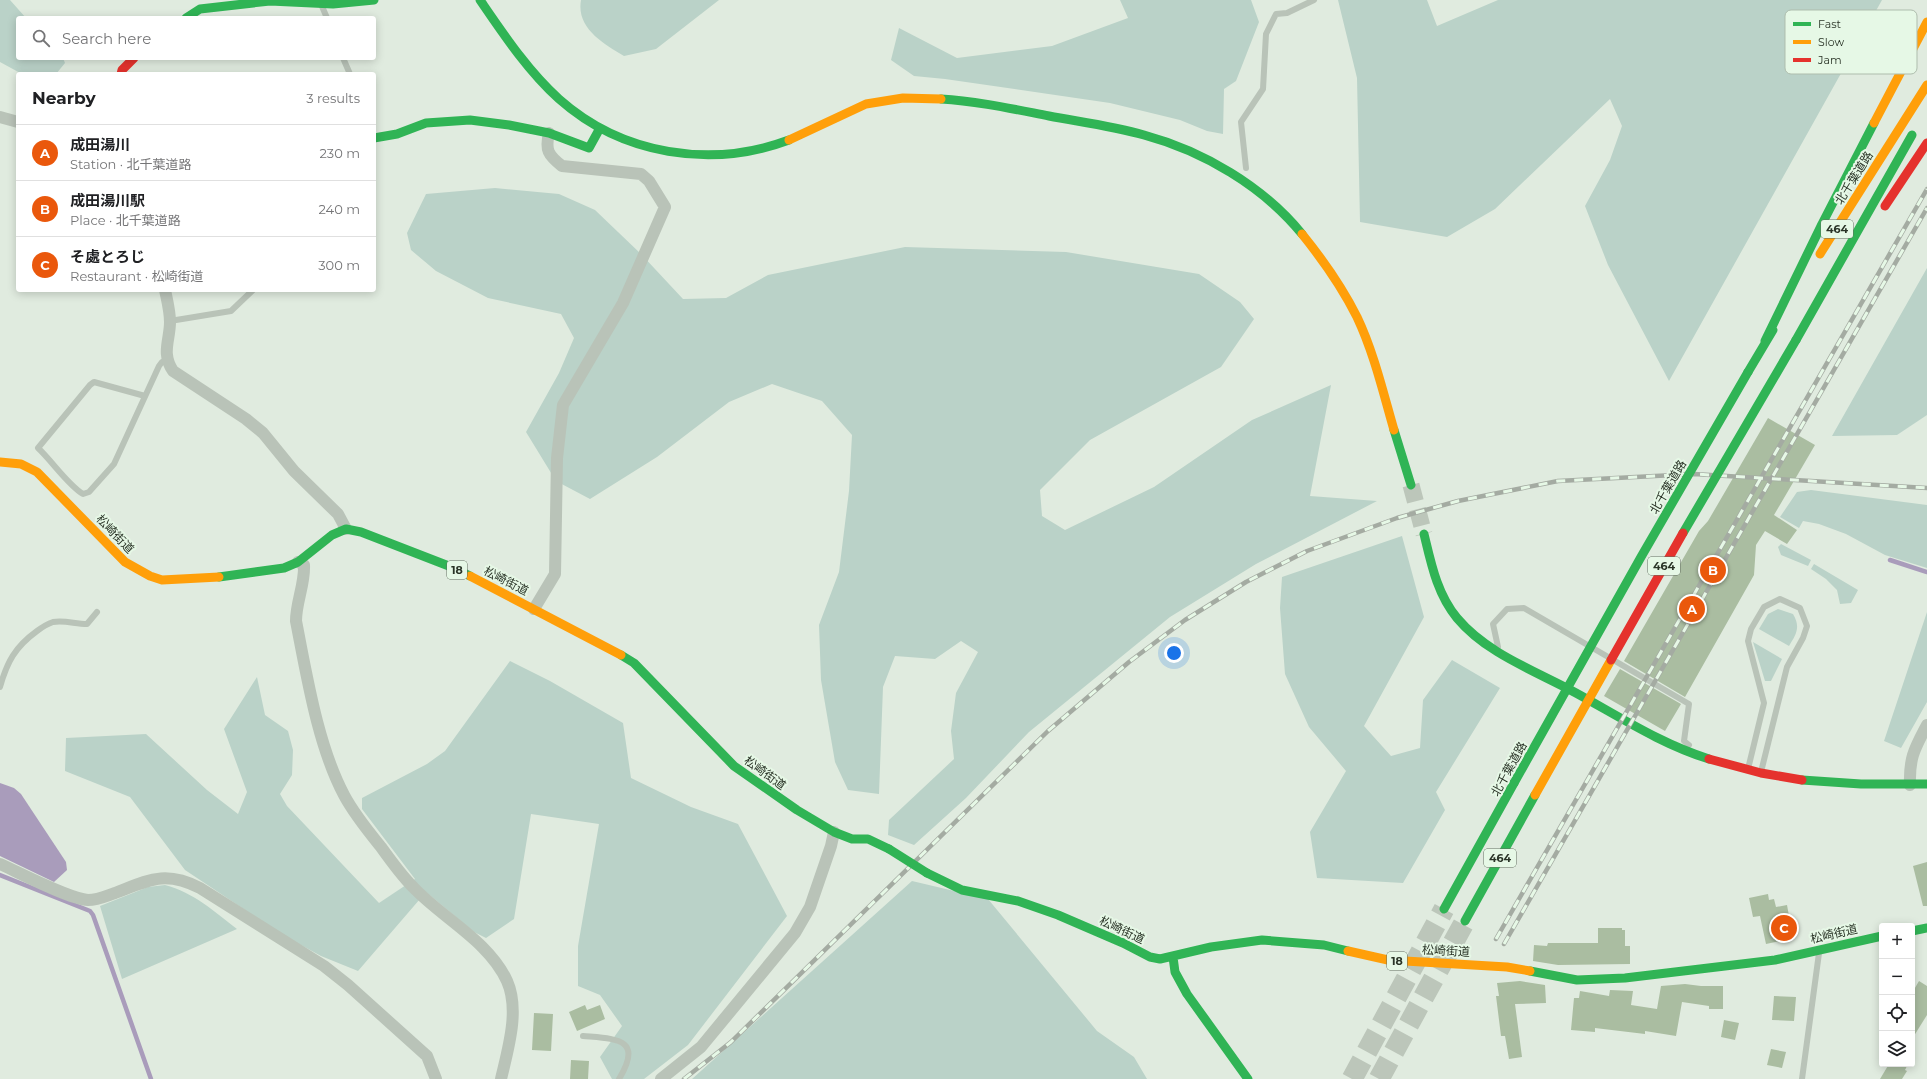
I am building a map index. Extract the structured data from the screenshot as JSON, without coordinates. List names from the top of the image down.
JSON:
{
  "streets": {
    "main road": [
      "北千葉道路",
      "464",
      "松崎街道",
      "18"
    ]
  },
  "legend": ["Fast", "Slow", "Jam"],
  "page": {
    "search": "Search here",
    "heading": ["Nearby", "3 results"],
    "list": [
      {
        "mark": "A",
        "name": "成田湯川",
        "note": "Station · 北千葉道路",
        "value": "230 m"
      },
      {
        "mark": "B",
        "name": "成田湯川駅",
        "note": "Place · 北千葉道路",
        "value": "240 m"
      },
      {
        "mark": "C",
        "name": "そ處とろじ",
        "note": "Restaurant · 松崎街道",
        "value": "300 m"
      }
    ],
    "pins": ["B", "A", "C"],
    "map_buttons": ["+", "−"]
  }
}
